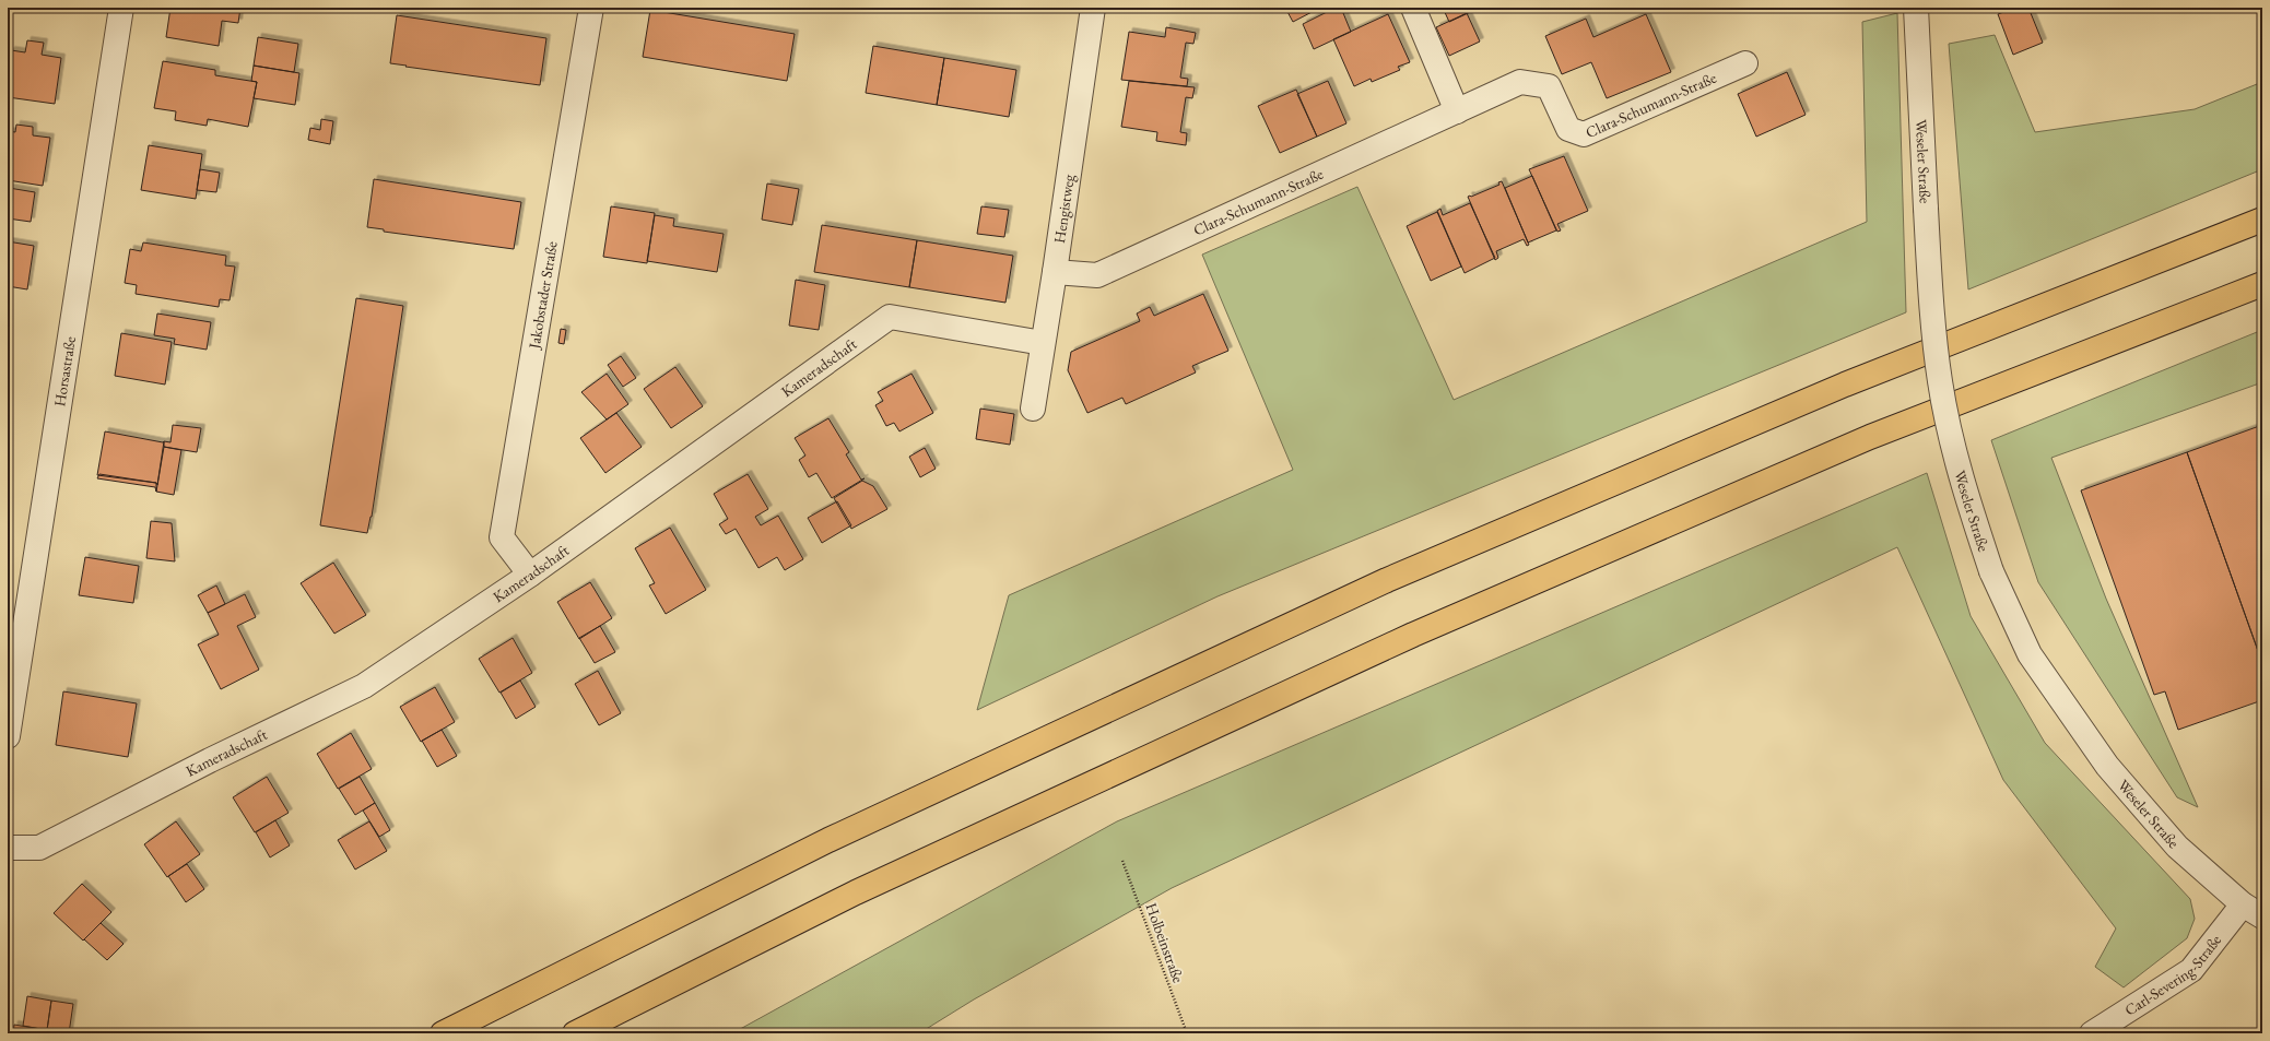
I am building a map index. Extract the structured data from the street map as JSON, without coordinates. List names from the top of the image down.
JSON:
{
  "streets": {
    "street": [
      "Clara-Schumann-Straße",
      "Weseler Straße",
      "Hengistweg",
      "Jakobstader Straße",
      "Kameradschaft",
      "Horsastraße",
      "Carl-Severing-Straße"
    ],
    "path": ["Holbeinstraße"]
  },
  "crossings": [
    ["Clara-Schumann-Straße", "Hengistweg"],
    ["Weseler Straße", "Carl-Severing-Straße"],
    ["Hengistweg", "Kameradschaft"],
    ["Jakobstader Straße", "Kameradschaft"]
  ]
}
